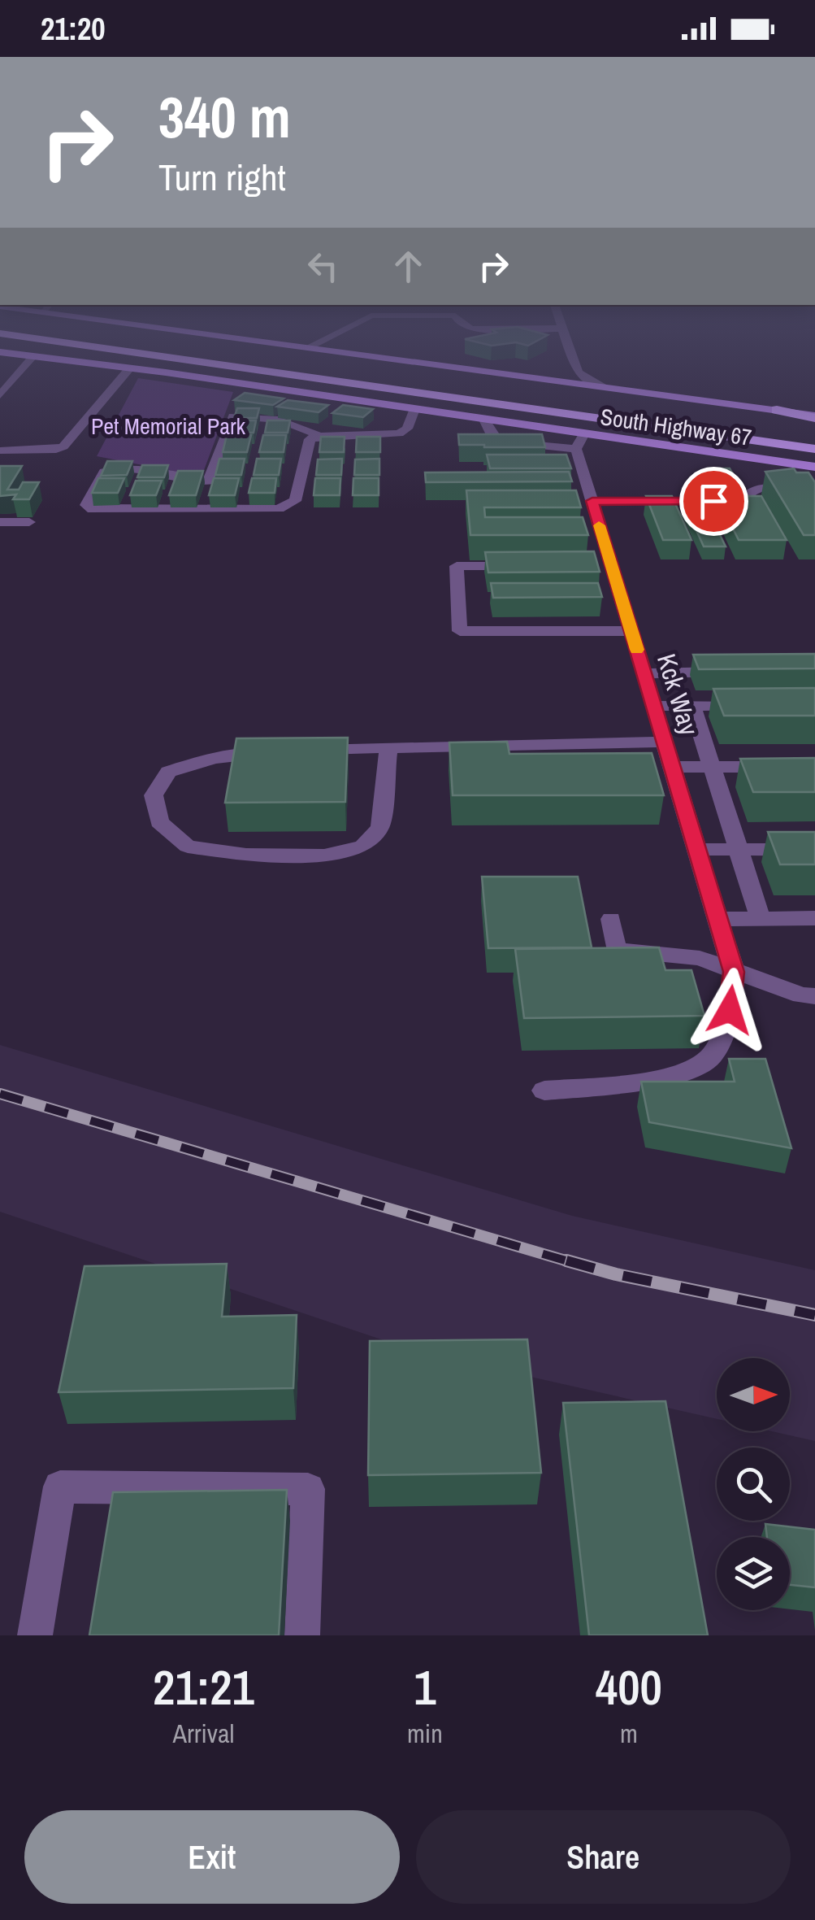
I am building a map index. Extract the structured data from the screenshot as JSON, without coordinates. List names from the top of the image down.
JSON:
{
  "streets": {
    "main road": ["South Highway 67"],
    "street": ["Kck Way"]
  },
  "crossings": [
    ["South Highway 67", "Kck Way"]
  ],
  "parks": ["Pet Memorial Park"],
  "north": "right",
  "page": {
    "status": "21:20",
    "turn": ["340 m", "Turn right"],
    "eta": [
      "21:21",
      "Arrival",
      "1",
      "min",
      "400",
      "m"
    ],
    "buttons": ["Exit", "Share"]
  }
}
